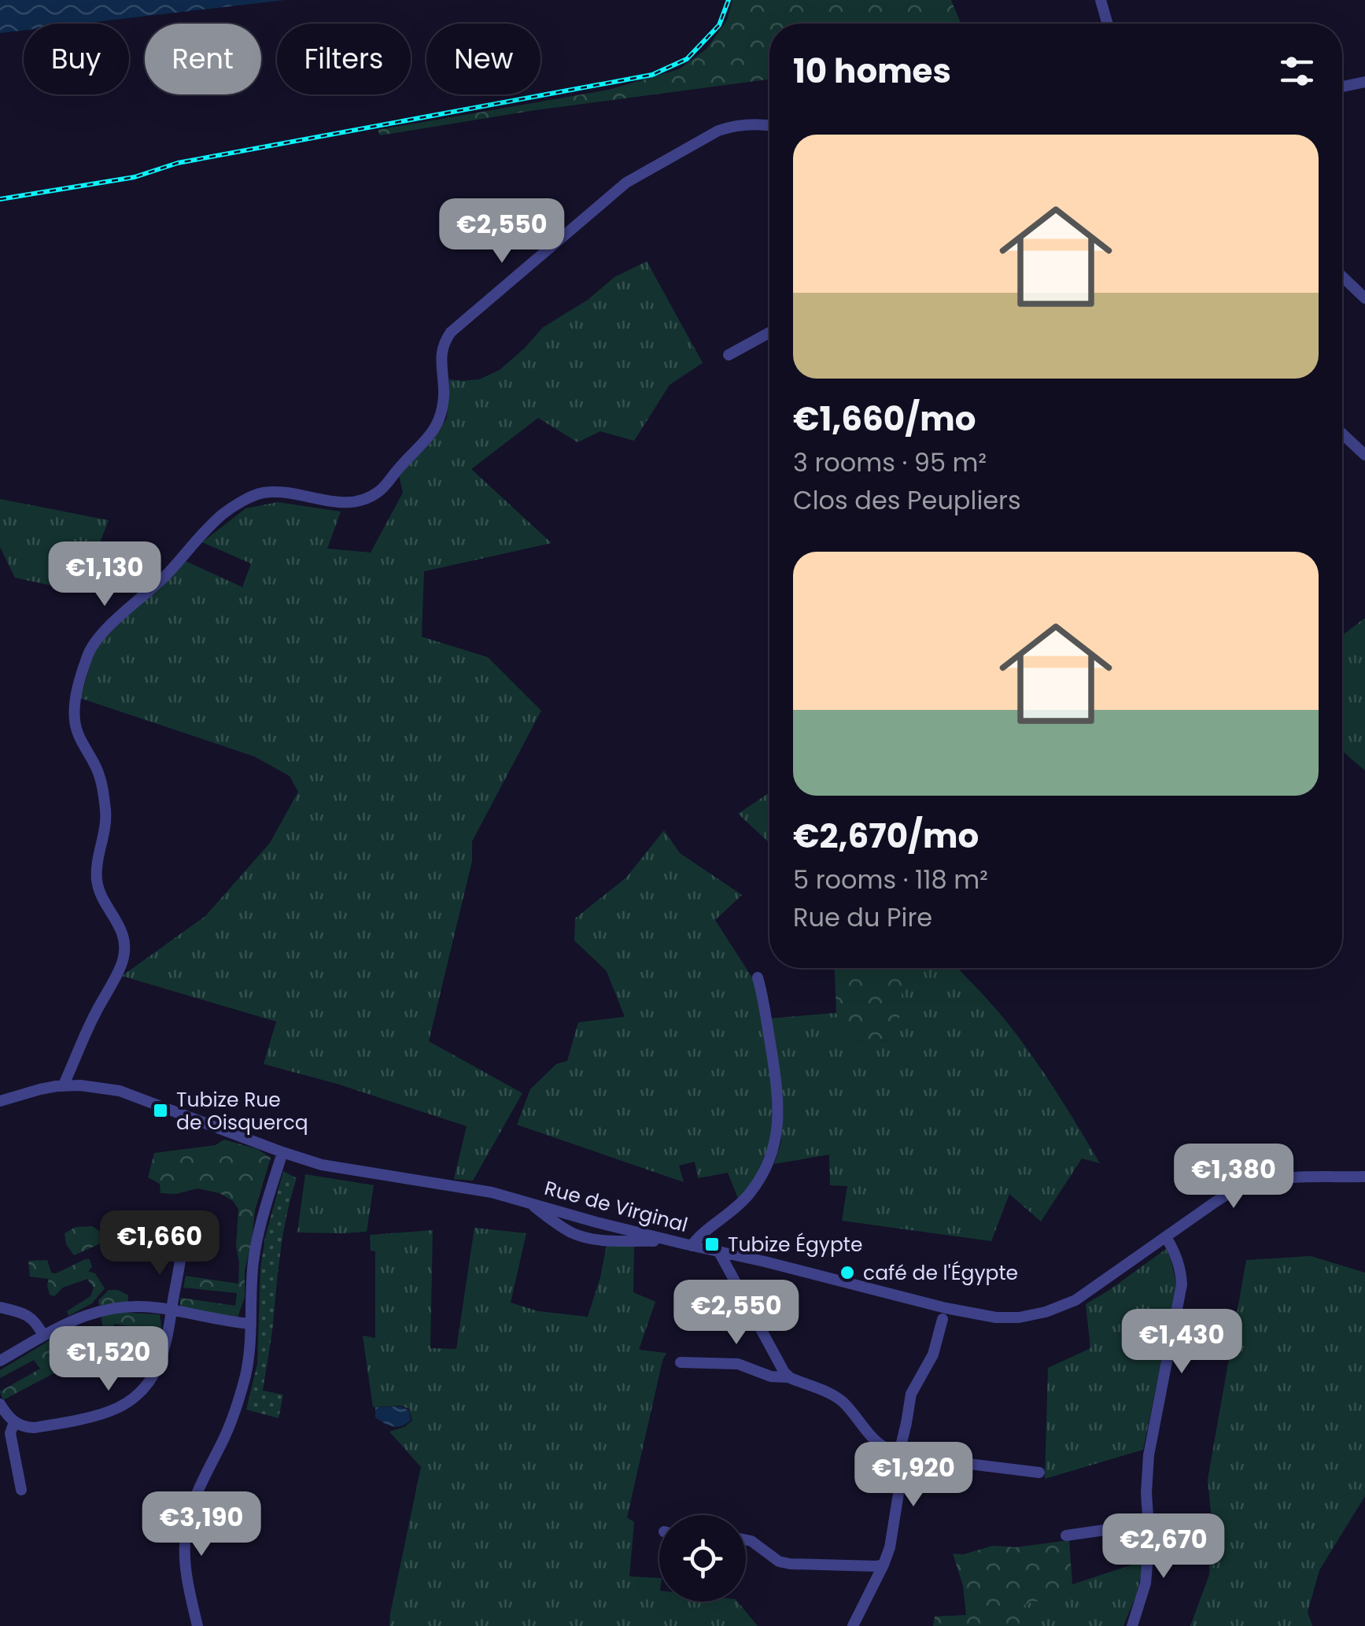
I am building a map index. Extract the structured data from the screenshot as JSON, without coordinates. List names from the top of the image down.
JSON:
{
  "streets": {
    "street": ["Rue de Virginal"]
  },
  "places": {
    "transit": ["Tubize Rue de Oisquercq", "Tubize Égypte"],
    "other": ["café de l'Égypte"]
  },
  "page": {
    "chip": [
      "Buy",
      "Rent",
      "Filters",
      "New"
    ],
    "heading": "10 homes",
    "list": [
      {
        "name": "€1,660/mo",
        "note": "3 rooms · 95 m² · Clos des Peupliers"
      },
      {
        "name": "€2,670/mo",
        "note": "5 rooms · 118 m² · Rue du Pire"
      }
    ],
    "price": [
      "€2,550",
      "€1,130",
      "€1,380",
      "€1,660",
      "€2,550",
      "€1,430",
      "€1,520",
      "€1,920",
      "€3,190",
      "€2,670"
    ]
  }
}
